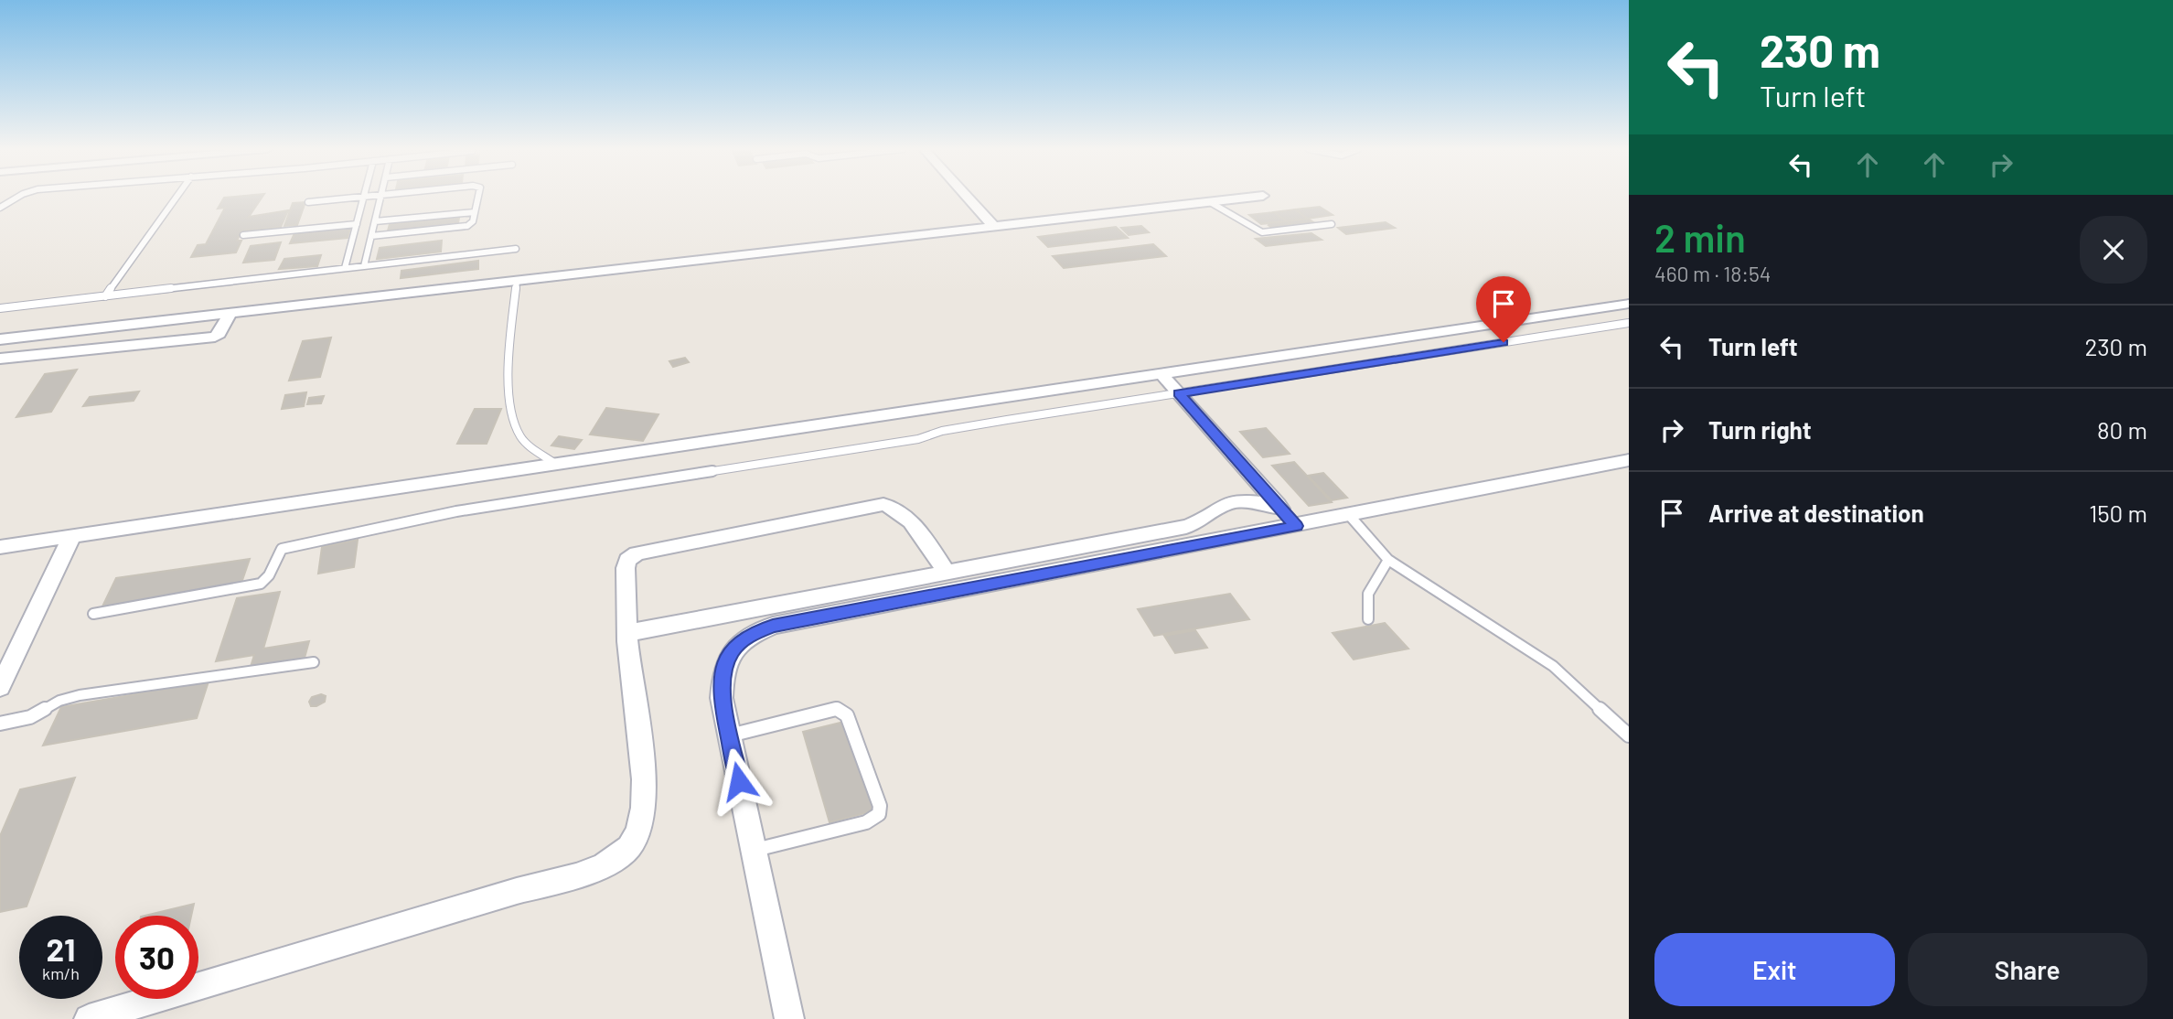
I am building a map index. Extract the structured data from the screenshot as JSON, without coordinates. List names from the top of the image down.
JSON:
{
  "page": {
    "turn": ["230 m", "Turn left"],
    "heading": ["2 min", "460 m · 18:54"],
    "list": [
      {
        "name": "Turn left",
        "value": "230 m"
      },
      {
        "name": "Turn right",
        "value": "80 m"
      },
      {
        "name": "Arrive at destination",
        "value": "150 m"
      }
    ],
    "speed": "21 km/h",
    "limit": "30",
    "buttons": ["Exit", "Share"]
  }
}
